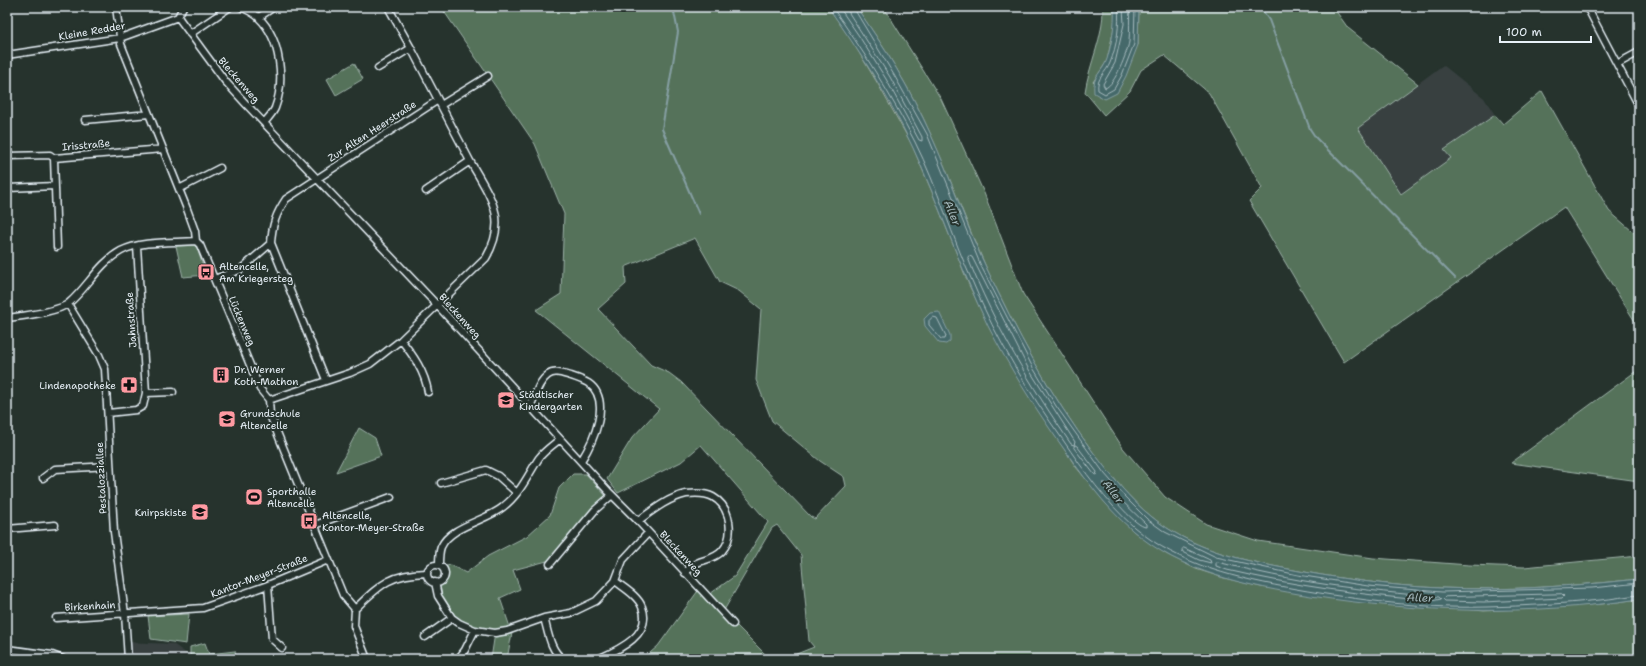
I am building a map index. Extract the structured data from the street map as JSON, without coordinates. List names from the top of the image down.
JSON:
{
  "streets": {
    "street": [
      "Kleine Redder",
      "Bleckenweg",
      "Zur Alten Heerstraße",
      "Irisstraße",
      "Jahnstraße",
      "Lückenweg",
      "Pestalozziallee",
      "Kantor-Meyer-Straße",
      "Birkenhain"
    ]
  },
  "crossings": [
    ["Kleine Redder", "Bleckenweg"],
    ["Kleine Redder", "Lückenweg"],
    ["Bleckenweg", "Zur Alten Heerstraße"],
    ["Irisstraße", "Lückenweg"],
    ["Lückenweg", "Kantor-Meyer-Straße"],
    ["Pestalozziallee", "Kantor-Meyer-Straße"],
    ["Pestalozziallee", "Birkenhain"],
    ["Kantor-Meyer-Straße", "Birkenhain"]
  ],
  "water": ["Aller"],
  "places": {
    "bus stop": ["Altencelle, Am Kriegersteg", "Altencelle, Kontor-Meyer-Straße"],
    "building": ["Dr. Werner Koth-Mathon"],
    "pharmacy": ["Lindenapotheke"],
    "school or university": ["Städtischer Kindergarten", "Grundschule Altencelle", "Knirpskiste"],
    "sports": ["Sporthalle Altencelle"]
  },
  "scale_bar": "100 m"
}
